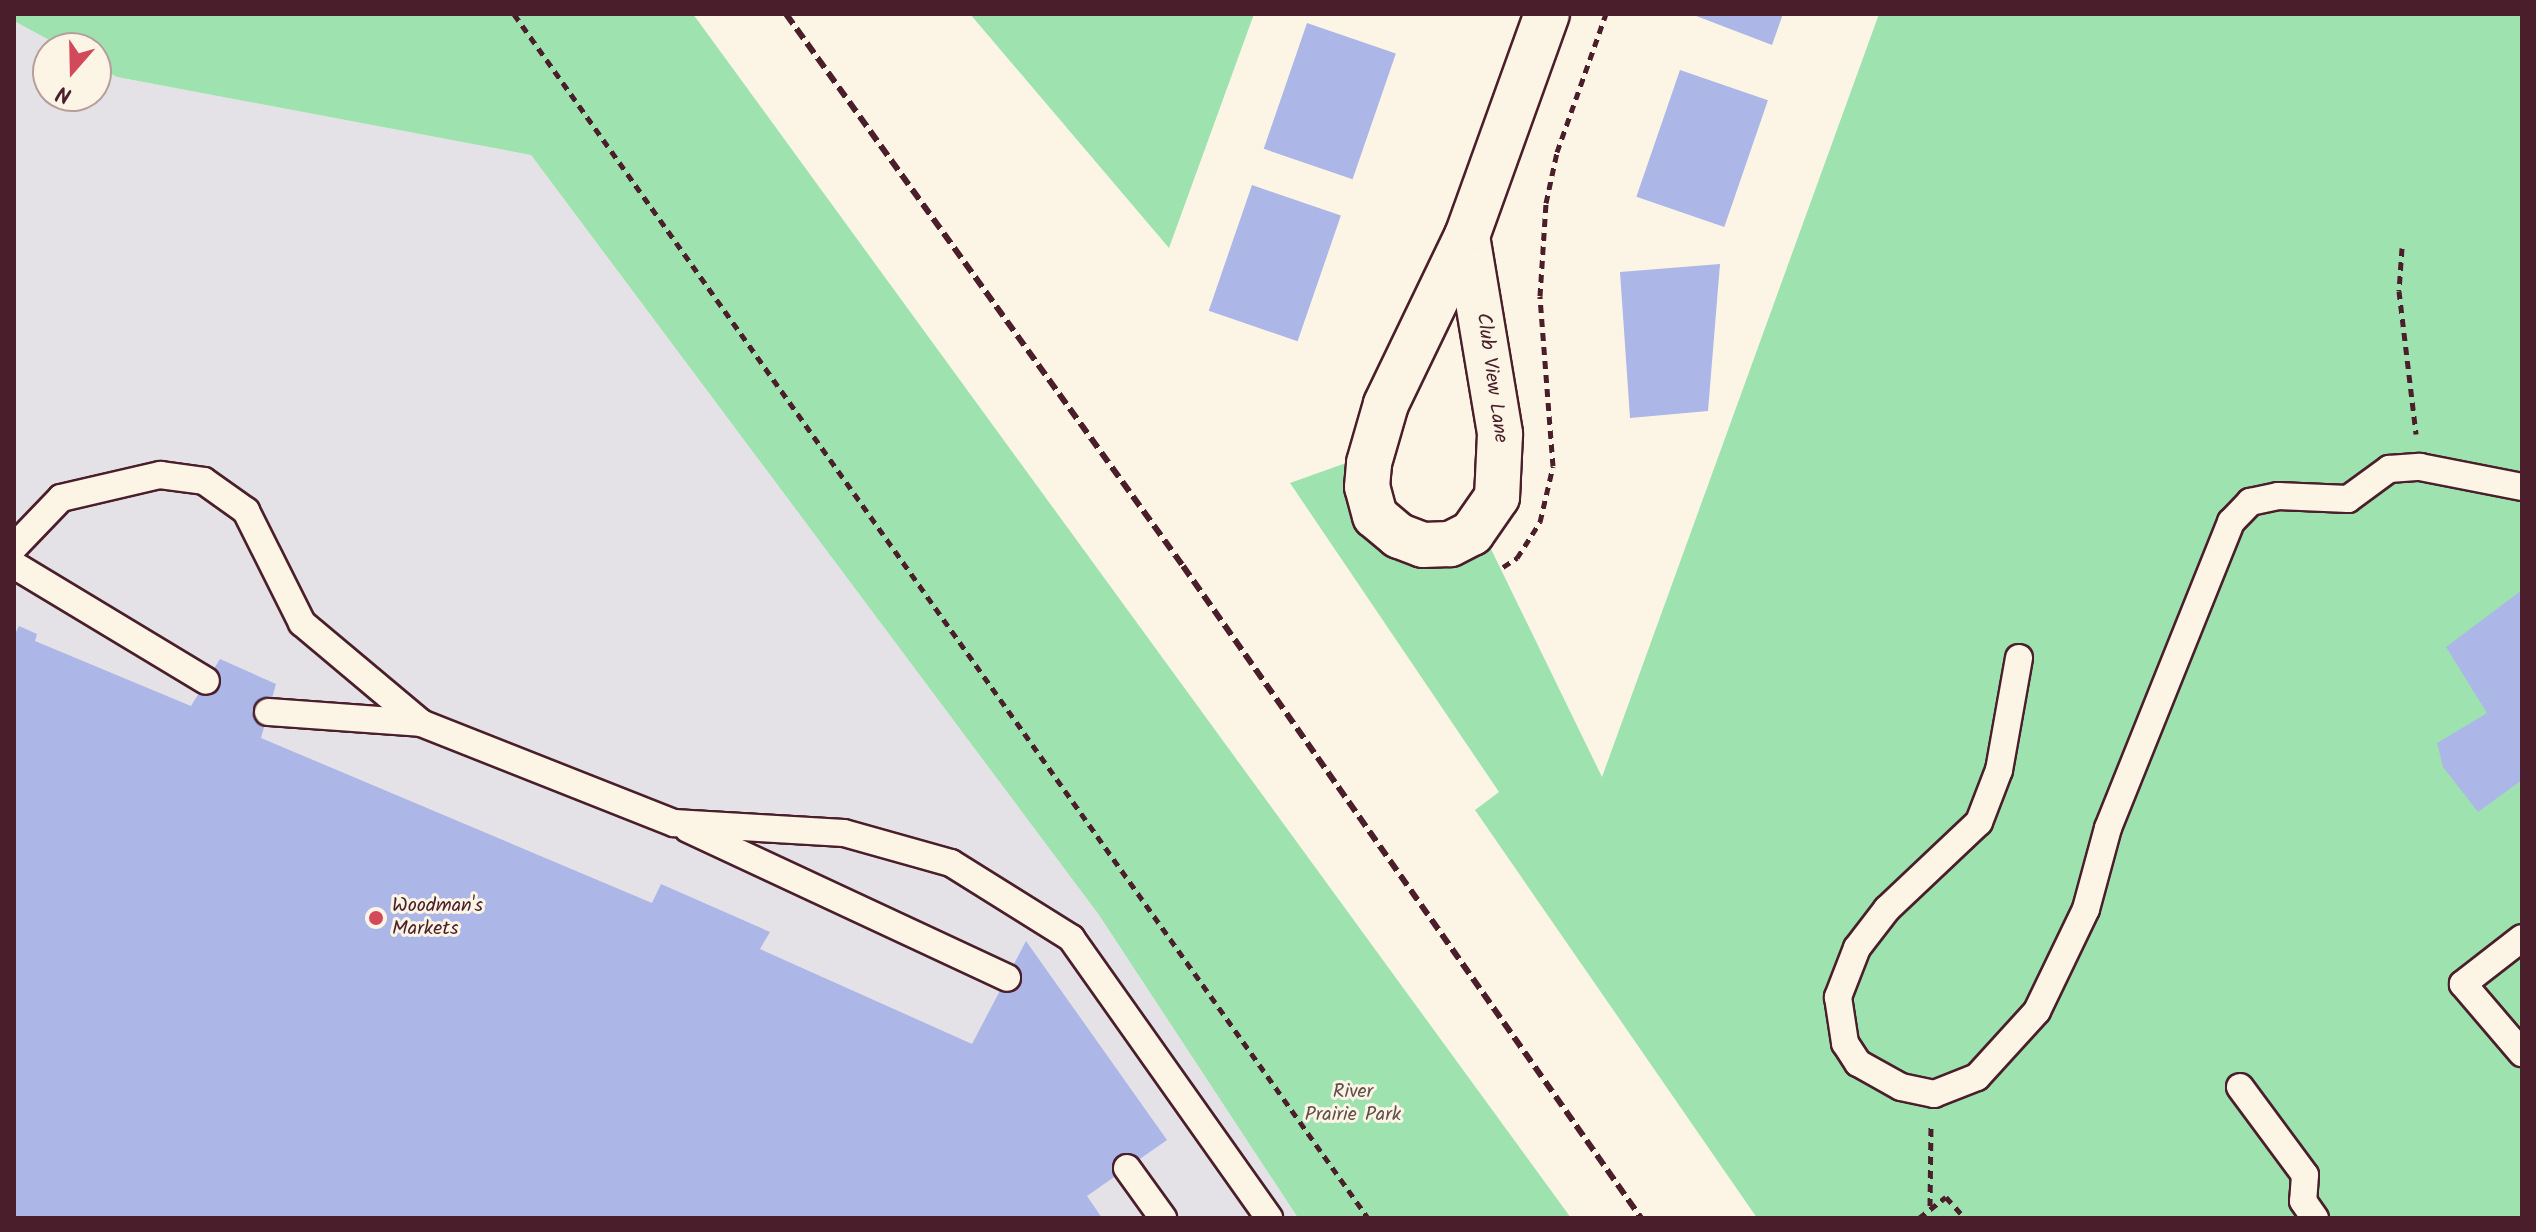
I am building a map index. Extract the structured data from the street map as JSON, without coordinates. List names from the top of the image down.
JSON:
{
  "streets": {
    "street": ["Club View Lane"]
  },
  "parks": ["River Prairie Park"],
  "places": ["Woodman's Markets"],
  "north": "bottom"
}
